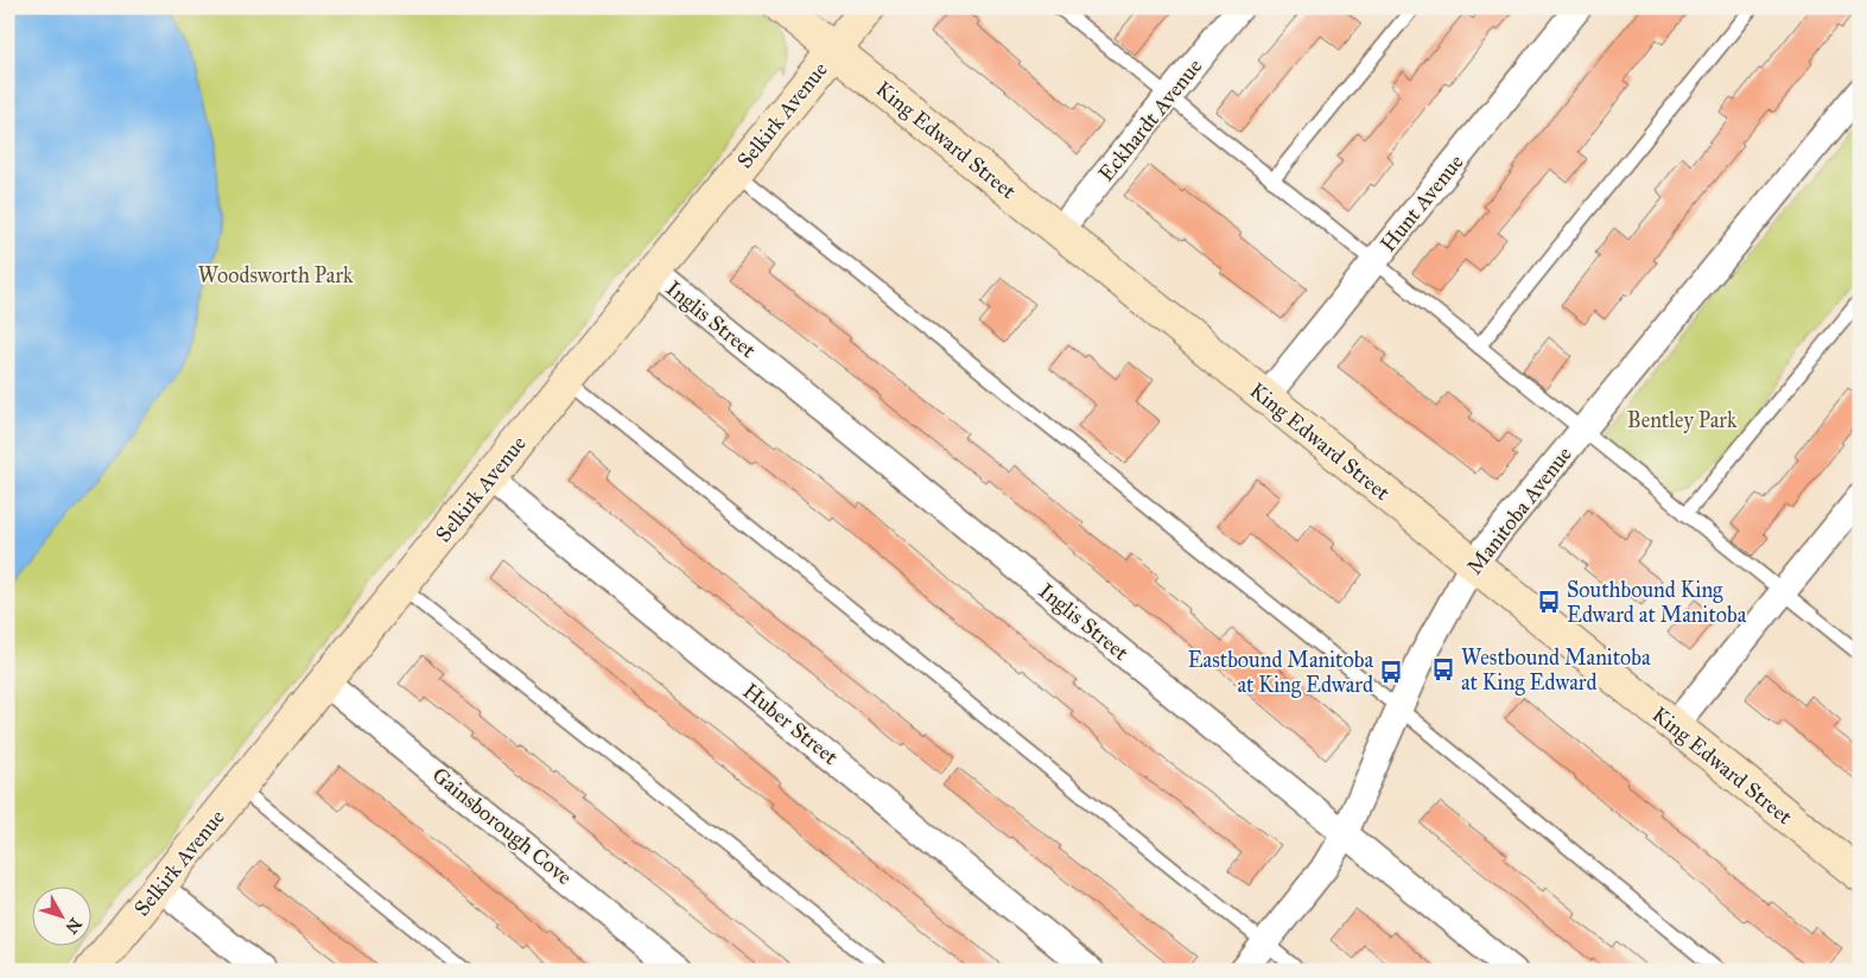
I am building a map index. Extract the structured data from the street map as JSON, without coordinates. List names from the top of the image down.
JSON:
{
  "streets": {
    "street": [
      "Selkirk Avenue",
      "Eckhardt Avenue",
      "King Edward Street",
      "Hunt Avenue",
      "Inglis Street",
      "Manitoba Avenue",
      "Huber Street",
      "Gainsborough Cove"
    ]
  },
  "crossings": [
    ["Selkirk Avenue", "King Edward Street"],
    ["Selkirk Avenue", "Inglis Street"],
    ["Selkirk Avenue", "Huber Street"],
    ["Selkirk Avenue", "Gainsborough Cove"],
    ["Eckhardt Avenue", "King Edward Street"],
    ["King Edward Street", "Hunt Avenue"],
    ["King Edward Street", "Manitoba Avenue"],
    ["Inglis Street", "Manitoba Avenue"]
  ],
  "parks": ["Woodsworth Park", "Bentley Park"],
  "places": {
    "bus stop": ["Southbound King Edward at Manitoba", "Westbound Manitoba at King Edward", "Eastbound Manitoba at King Edward"]
  },
  "north": "bottom right"
}
